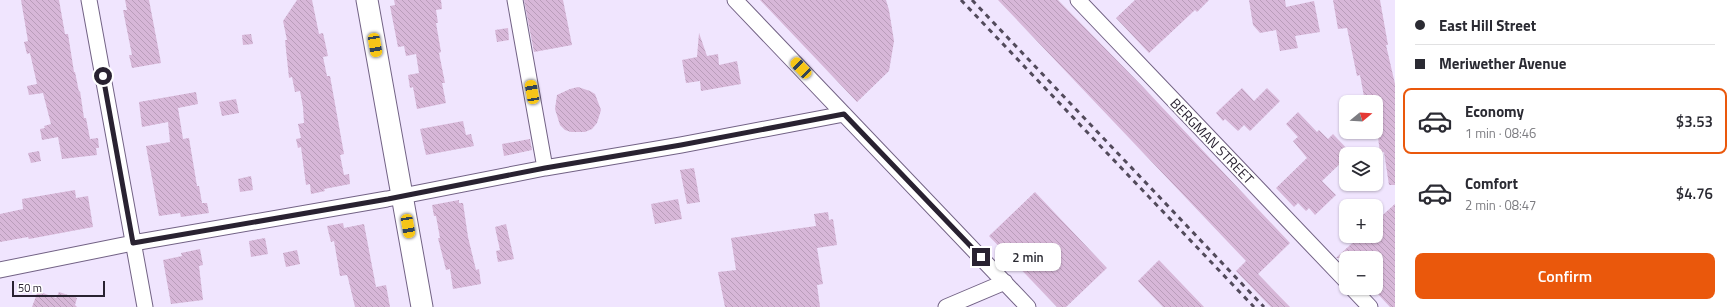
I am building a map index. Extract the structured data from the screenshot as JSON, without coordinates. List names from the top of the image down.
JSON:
{
  "streets": {
    "street": ["BERGMAN STREET"]
  },
  "scale_bar": "50 m",
  "north": "right",
  "page": {
    "banner": ["East Hill Street", "Meriwether Avenue"],
    "list": [
      {
        "name": "Economy",
        "note": "1 min · 08:46",
        "value": "$3.53"
      },
      {
        "name": "Comfort",
        "note": "2 min · 08:47",
        "value": "$4.76"
      }
    ],
    "map_buttons": ["+", "−"],
    "bubble": "2 min",
    "buttons": "Confirm",
    "scale": "50 m"
  }
}
